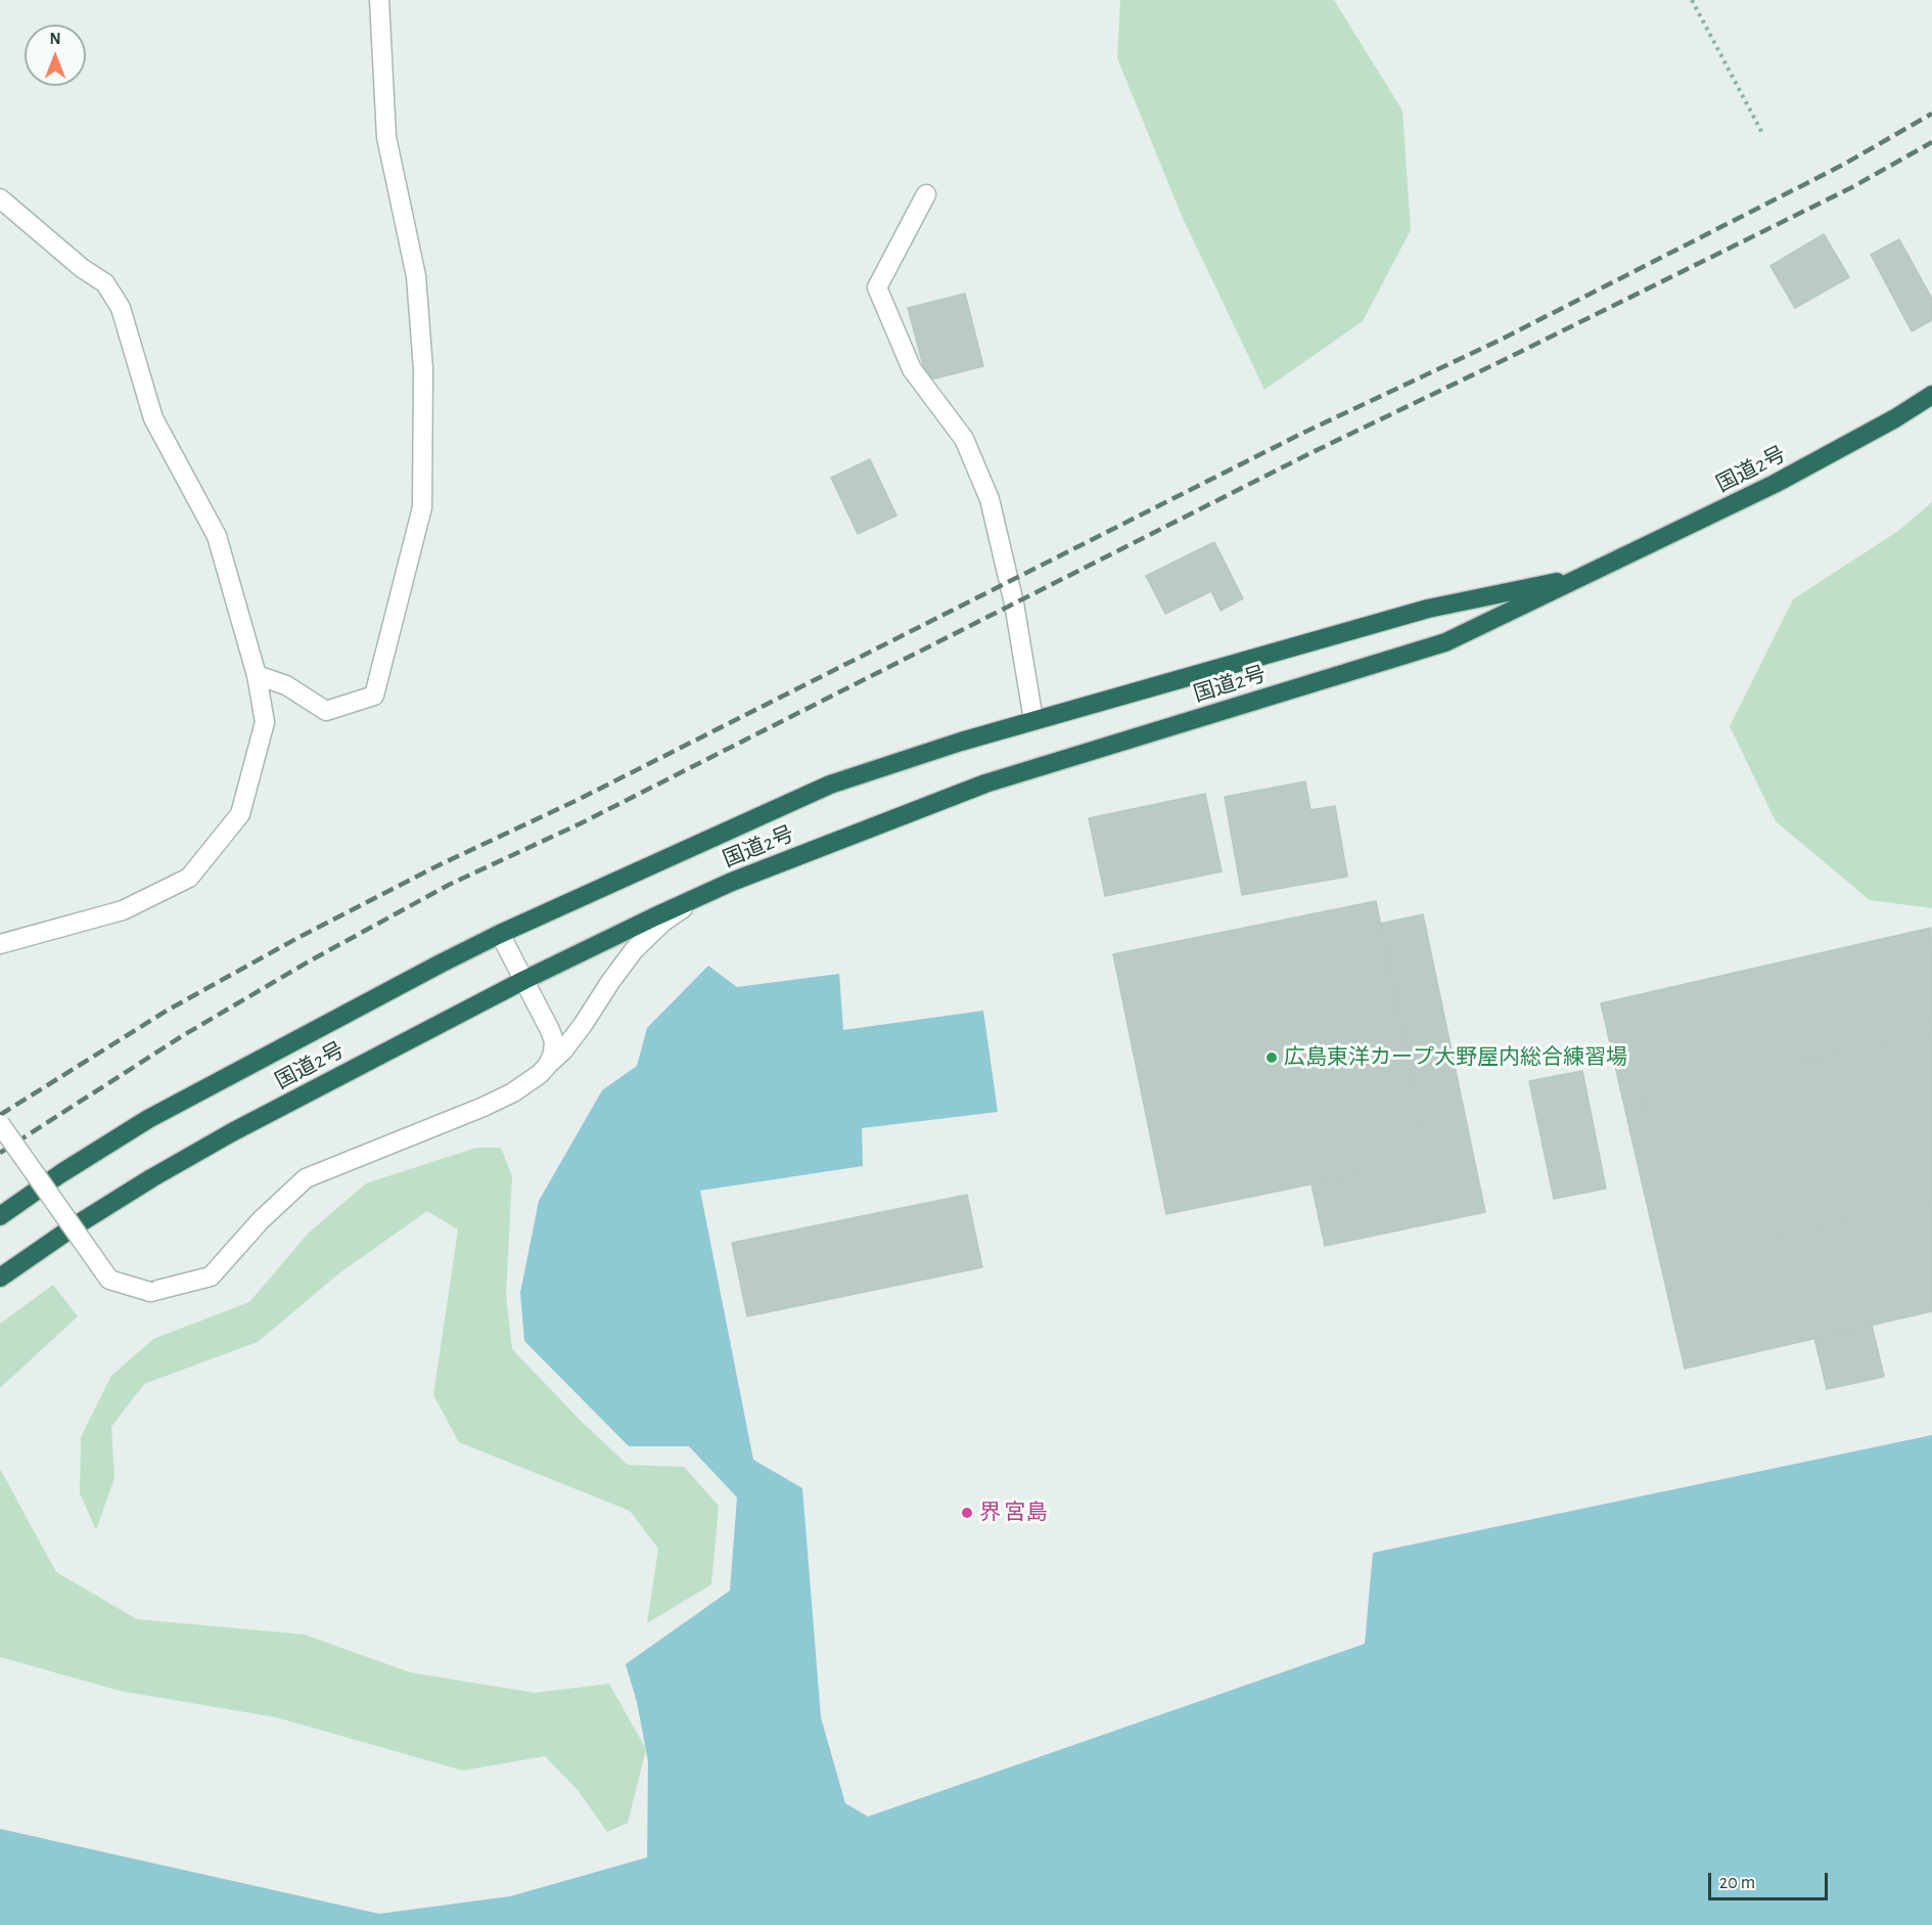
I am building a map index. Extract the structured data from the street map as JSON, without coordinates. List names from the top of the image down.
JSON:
{
  "streets": {
    "highway": ["国道2号"]
  },
  "places": ["広島東洋カープ大野屋内総合練習場", "界 宮島"],
  "scale_bar": "20 m",
  "north": "top"
}
